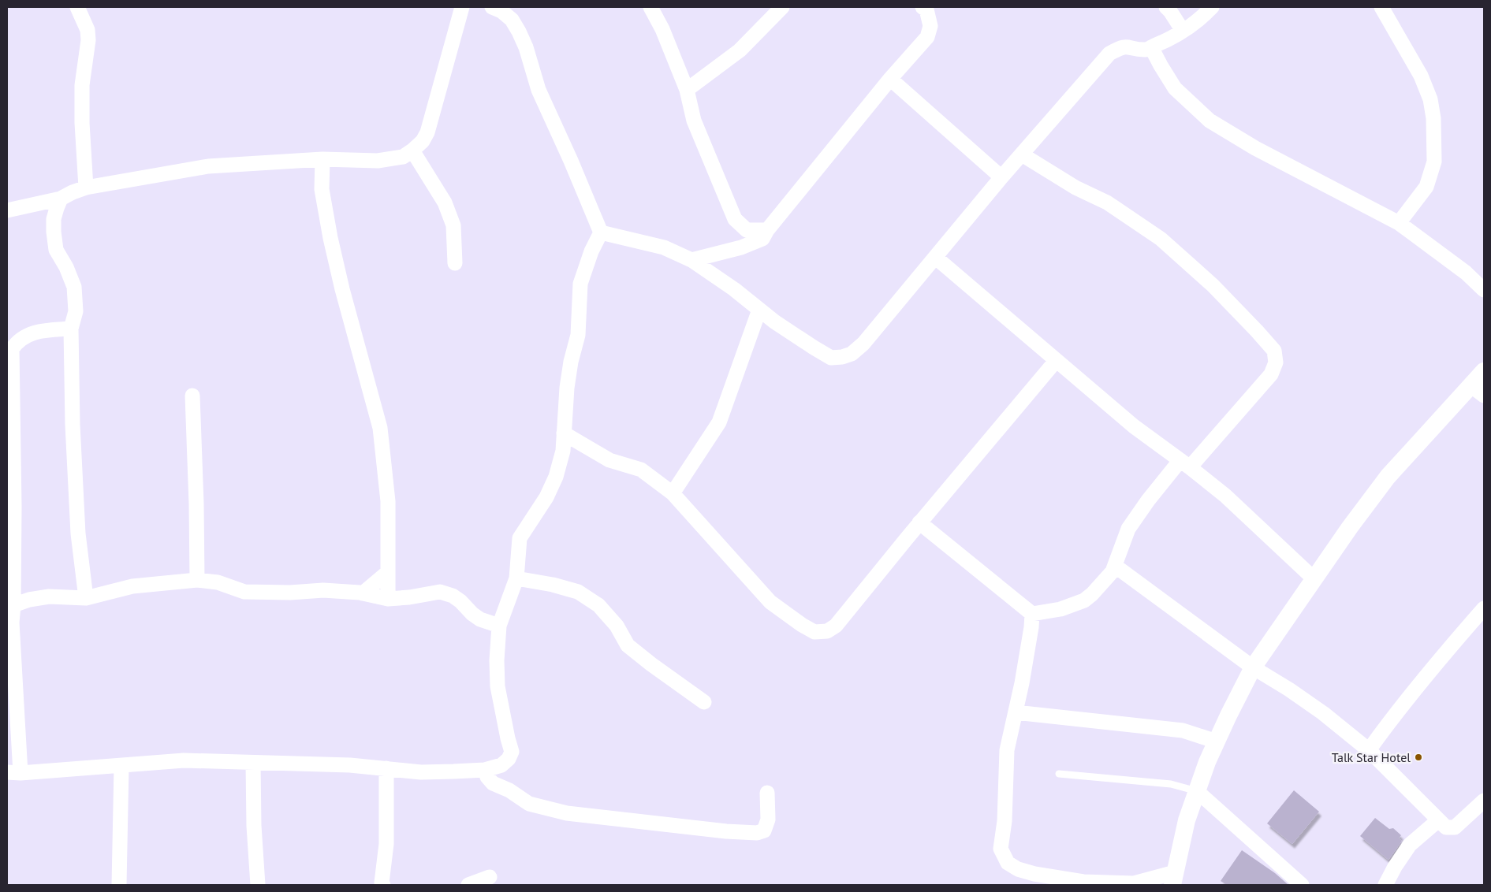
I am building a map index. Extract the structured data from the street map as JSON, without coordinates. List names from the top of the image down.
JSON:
{
  "places": ["Talk Star Hotel"]
}
